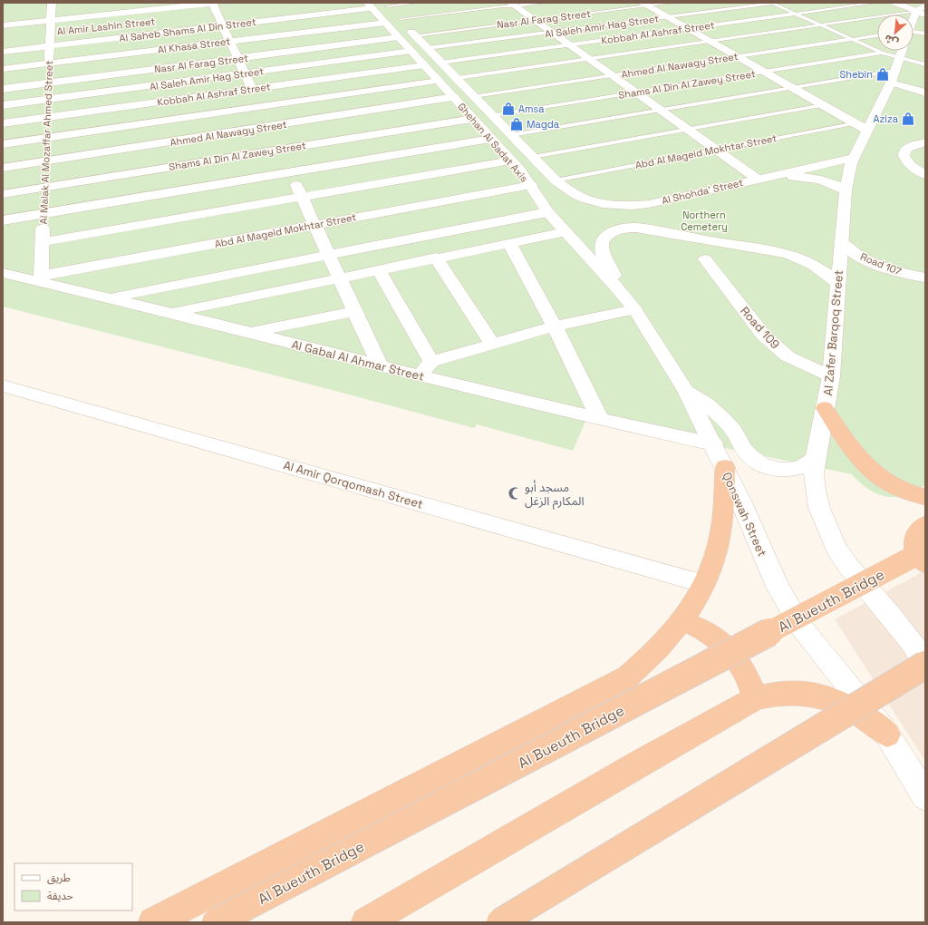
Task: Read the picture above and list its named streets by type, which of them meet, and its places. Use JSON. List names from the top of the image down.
{
  "streets": {
    "highway": ["Al Bueuth Bridge"],
    "street": [
      "Nasr Al Farag Street",
      "Al Saleh Amir Hag Street",
      "Al Saheb Shams Al Din Street",
      "Kobbah Al Ashraf Street",
      "Al Khasa Street",
      "Ahmed Al Nawagy Street",
      "Shams Al Din Al Zawey Street",
      "Al Malak Al Mozaffar Ahmed Street",
      "Ghehan Al Sadat Axis",
      "Abd Al Mageid Mokhtar Street",
      "Al Shohda' Street",
      "Road 107",
      "Road 109",
      "Al Zafer Barqoq Street",
      "Al Gabal Al Ahmar Street",
      "Al Amir Qorqomash Street",
      "Qonswah Street"
    ]
  },
  "crossings": [
    ["Nasr Al Farag Street", "Al Malak Al Mozaffar Ahmed Street"],
    ["Nasr Al Farag Street", "Ghehan Al Sadat Axis"],
    ["Al Saleh Amir Hag Street", "Al Malak Al Mozaffar Ahmed Street"],
    ["Al Saleh Amir Hag Street", "Ghehan Al Sadat Axis"],
    ["Al Saheb Shams Al Din Street", "Al Malak Al Mozaffar Ahmed Street"],
    ["Al Saheb Shams Al Din Street", "Ghehan Al Sadat Axis"],
    ["Kobbah Al Ashraf Street", "Al Malak Al Mozaffar Ahmed Street"],
    ["Kobbah Al Ashraf Street", "Ghehan Al Sadat Axis"],
    ["Al Khasa Street", "Al Malak Al Mozaffar Ahmed Street"],
    ["Al Khasa Street", "Ghehan Al Sadat Axis"],
    ["Ahmed Al Nawagy Street", "Al Malak Al Mozaffar Ahmed Street"],
    ["Ahmed Al Nawagy Street", "Ghehan Al Sadat Axis"],
    ["Shams Al Din Al Zawey Street", "Al Malak Al Mozaffar Ahmed Street"],
    ["Shams Al Din Al Zawey Street", "Ghehan Al Sadat Axis"],
    ["Al Malak Al Mozaffar Ahmed Street", "Abd Al Mageid Mokhtar Street"],
    ["Al Malak Al Mozaffar Ahmed Street", "Al Gabal Al Ahmar Street"],
    ["Ghehan Al Sadat Axis", "Abd Al Mageid Mokhtar Street"],
    ["Ghehan Al Sadat Axis", "Al Shohda' Street"],
    ["Ghehan Al Sadat Axis", "Qonswah Street"],
    ["Abd Al Mageid Mokhtar Street", "Al Shohda' Street"],
    ["Abd Al Mageid Mokhtar Street", "Al Gabal Al Ahmar Street"],
    ["Al Shohda' Street", "Al Zafer Barqoq Street"],
    ["Road 107", "Al Zafer Barqoq Street"],
    ["Road 109", "Al Zafer Barqoq Street"],
    ["Al Gabal Al Ahmar Street", "Qonswah Street"]
  ],
  "parks": ["Northern Cemetery"],
  "places": {
    "shop": [
      "Shebin",
      "Amsa",
      "Aziza",
      "Magda"
    ],
    "mosque": ["مسجد أبو المكارم الزغل"]
  },
  "legend": ["طريق", "حديقة"],
  "north": "bottom left"
}
